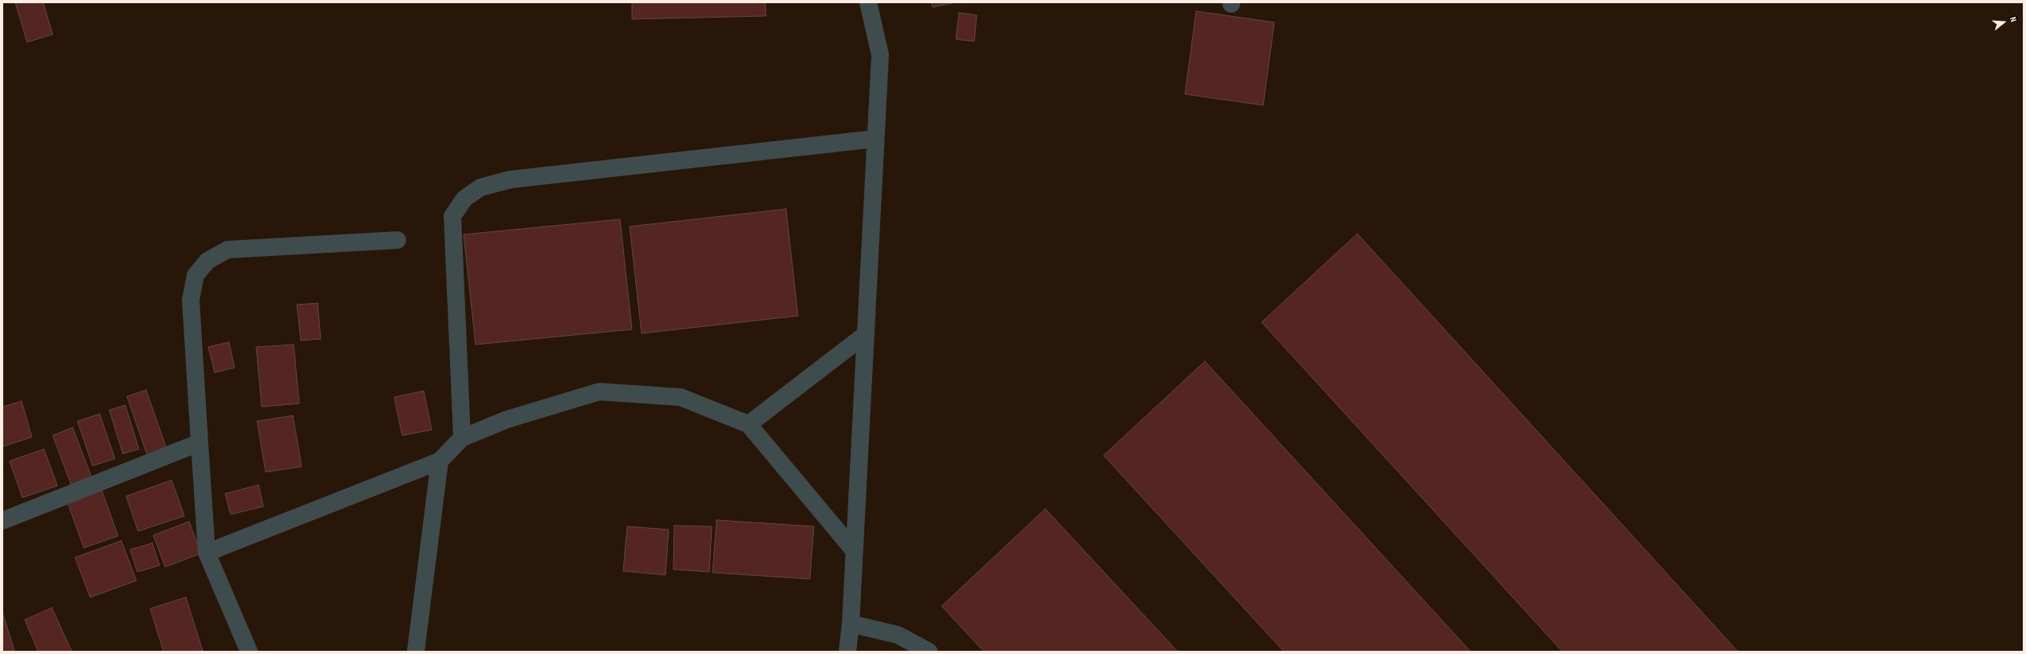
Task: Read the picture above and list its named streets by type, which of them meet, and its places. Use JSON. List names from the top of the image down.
{
  "north": "right"
}
